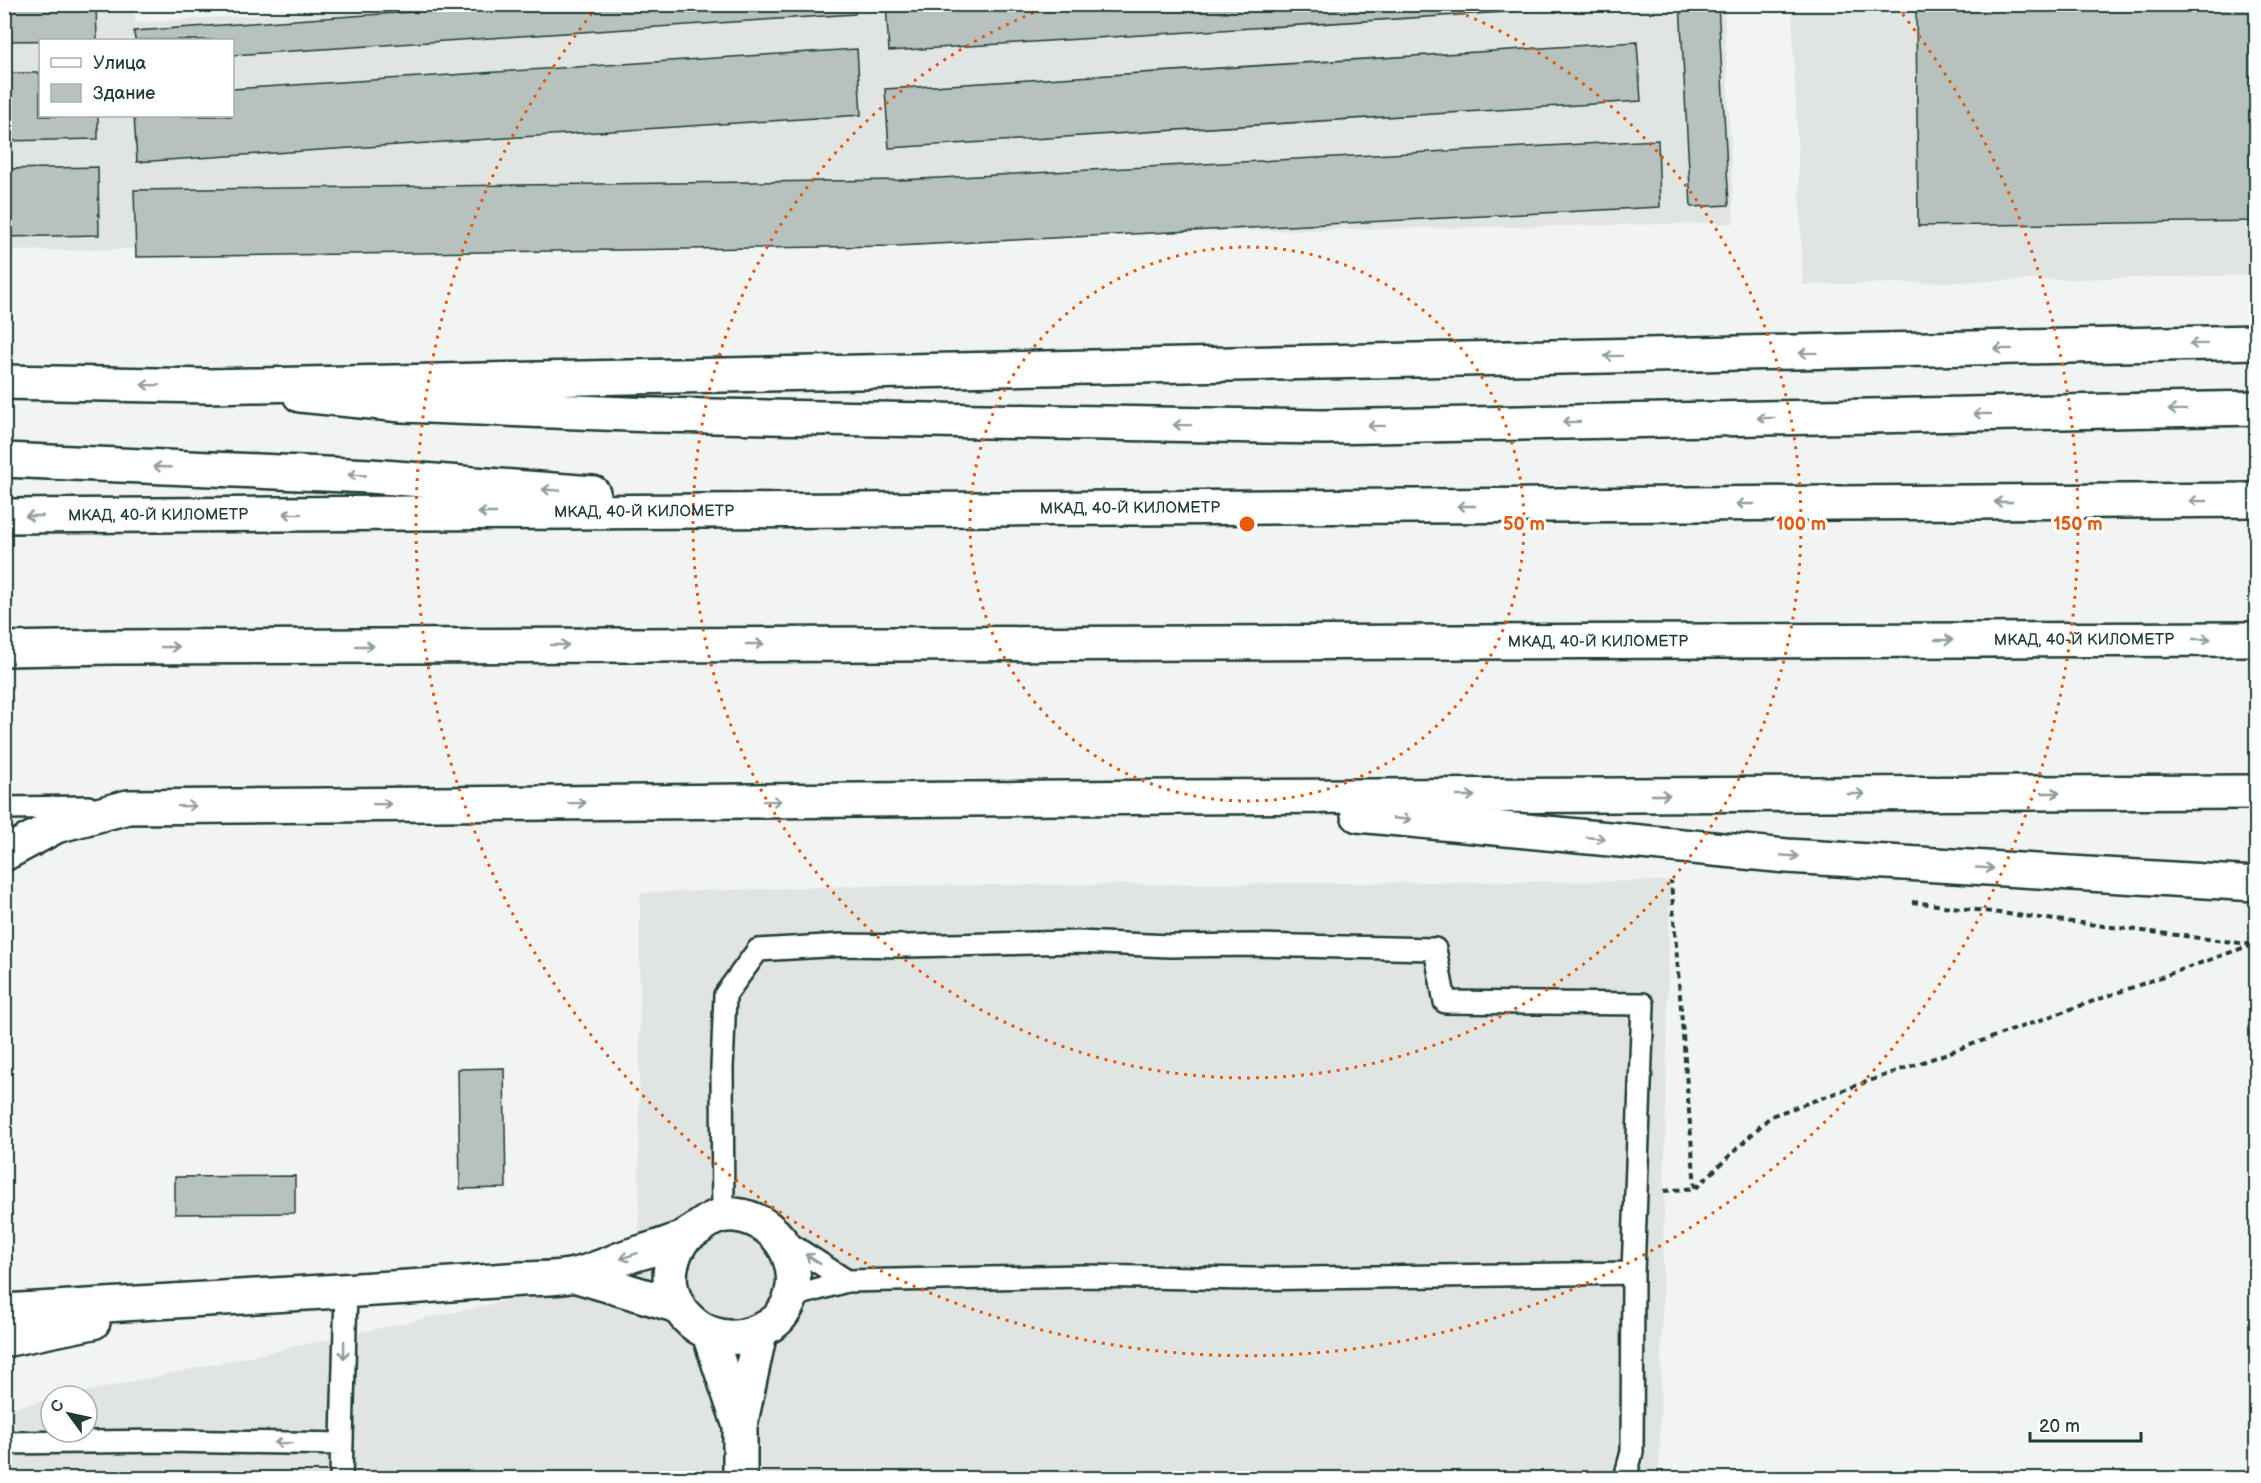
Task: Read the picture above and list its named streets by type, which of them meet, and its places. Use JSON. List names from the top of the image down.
{
  "streets": {
    "main road": ["МКАД, 40-Й КИЛОМЕТР"]
  },
  "legend": ["Улица", "Здание"],
  "scale_bar": "20 m",
  "north": "top left",
  "rings": ["50 m", "100 m", "150 m"]
}
